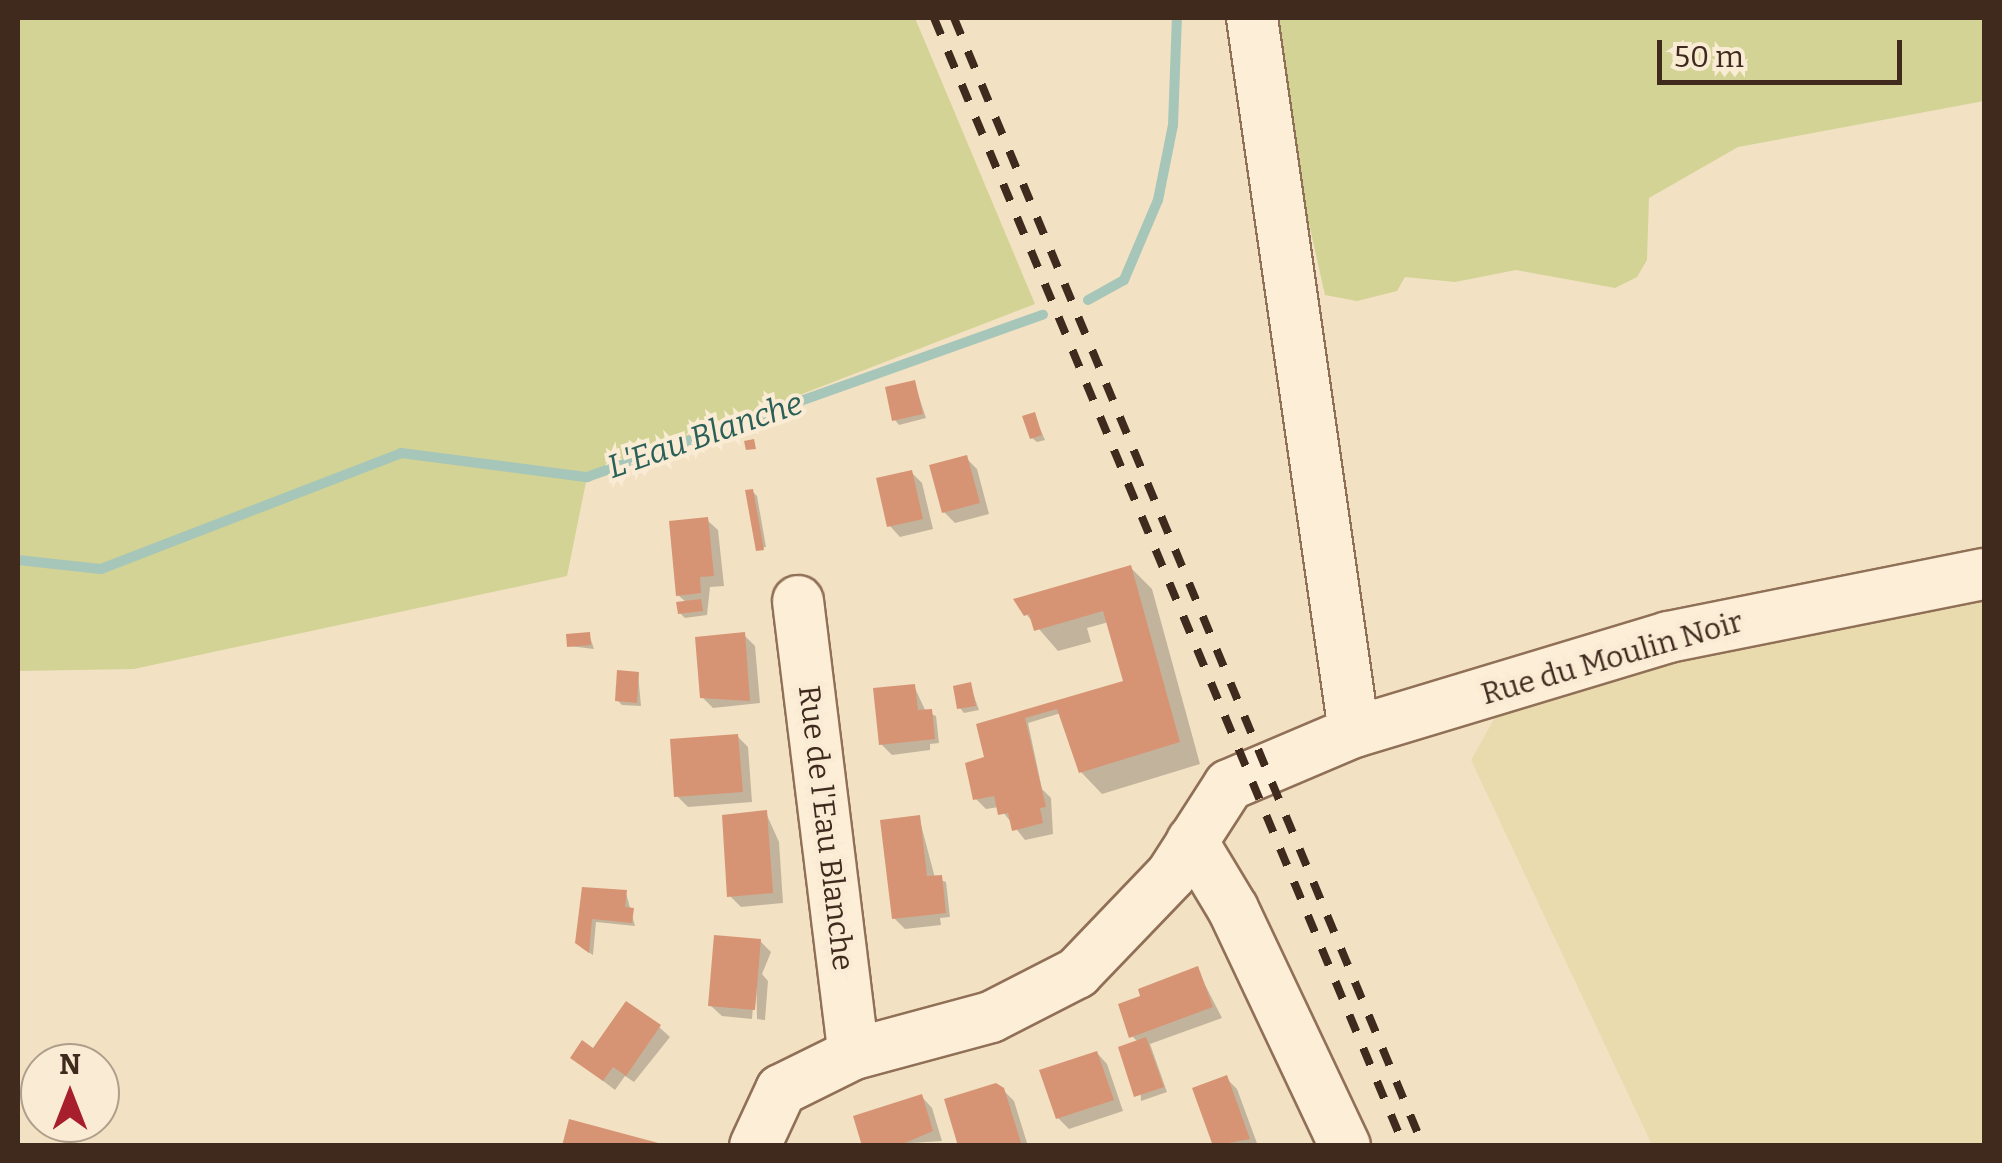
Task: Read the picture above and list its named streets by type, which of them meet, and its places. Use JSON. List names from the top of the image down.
{
  "streets": {
    "street": ["Rue du Moulin Noir", "Rue de l'Eau Blanche"]
  },
  "crossings": [
    ["Rue du Moulin Noir", "Rue de l'Eau Blanche"]
  ],
  "water": ["L'Eau Blanche"],
  "scale_bar": "50 m",
  "north": "top"
}
